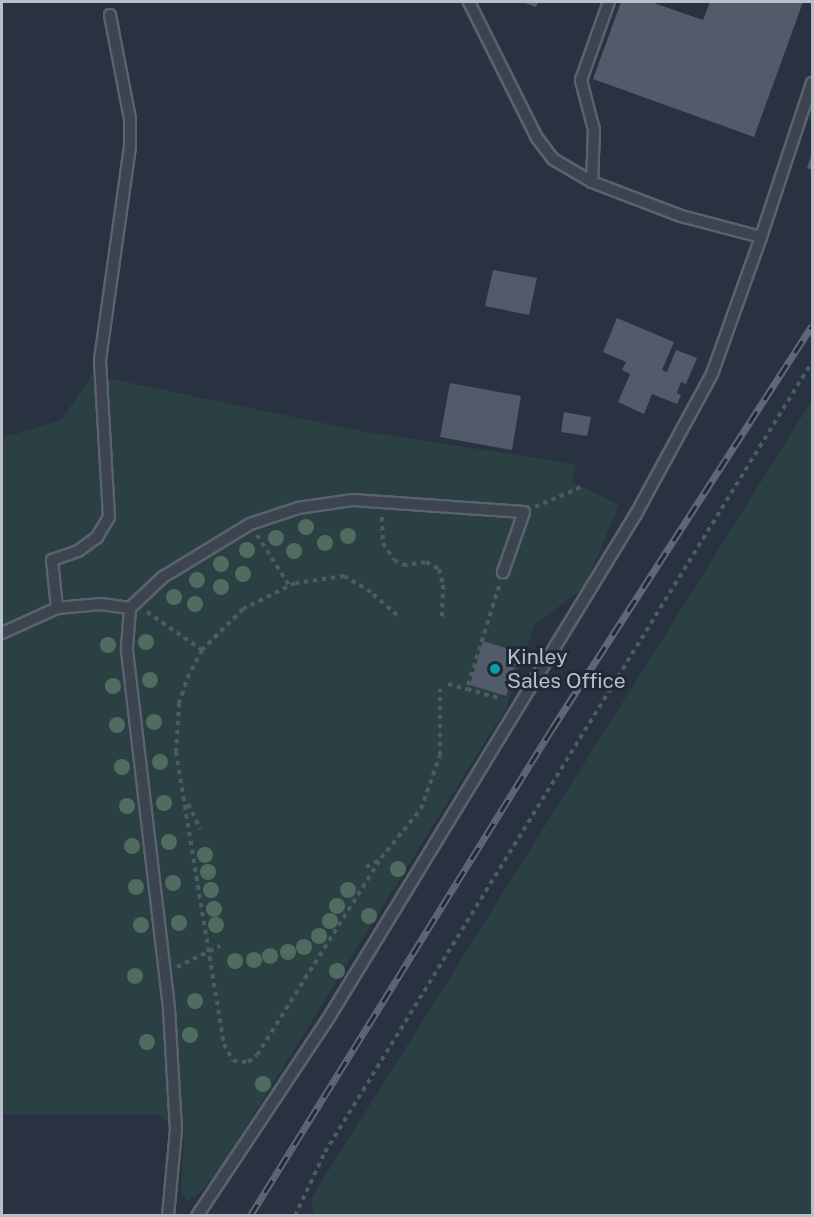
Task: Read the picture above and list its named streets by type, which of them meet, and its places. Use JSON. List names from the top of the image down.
{
  "places": ["Kinley Sales Office"]
}
